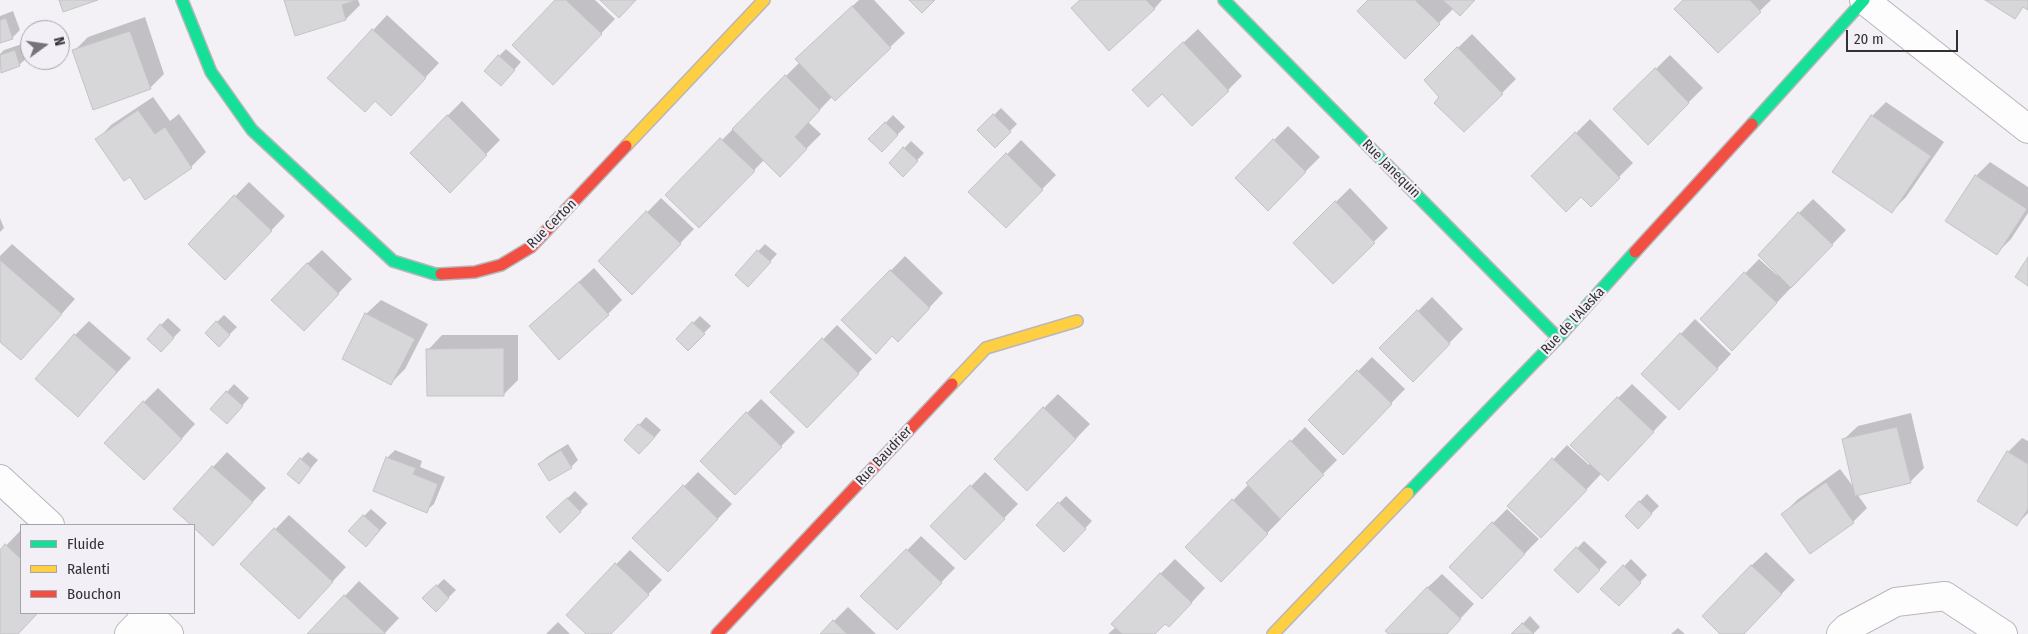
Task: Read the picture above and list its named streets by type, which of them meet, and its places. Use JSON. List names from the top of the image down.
{
  "streets": {
    "street": [
      "Rue Janequin",
      "Rue Certon",
      "Rue de l'Alaska",
      "Rue Baudrier"
    ]
  },
  "crossings": [
    ["Rue Janequin", "Rue de l'Alaska"]
  ],
  "legend": ["Fluide", "Ralenti", "Bouchon"],
  "scale_bar": "20 m",
  "north": "right"
}
